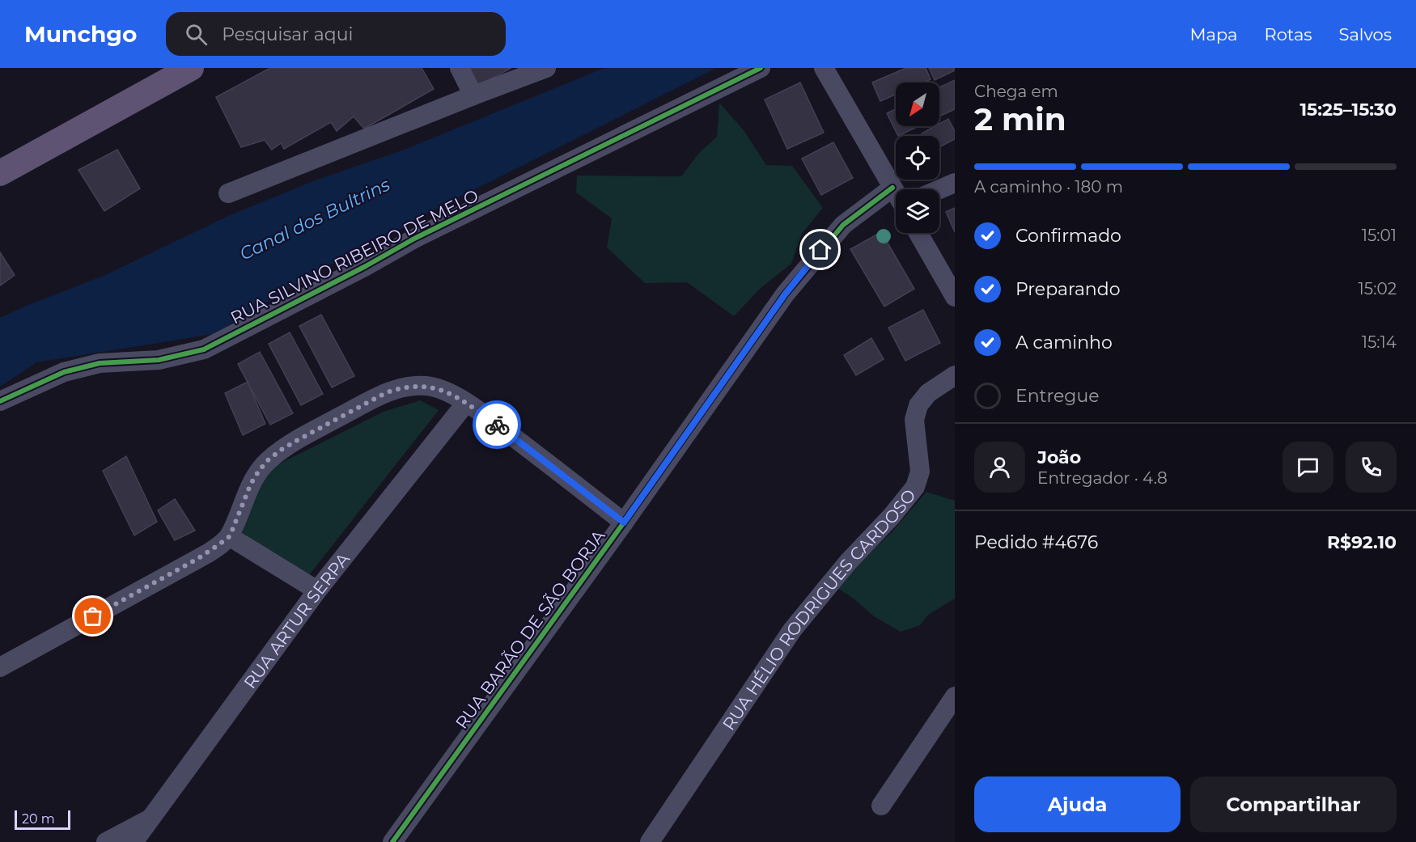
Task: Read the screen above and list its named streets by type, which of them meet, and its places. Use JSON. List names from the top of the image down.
{
  "streets": {
    "street": [
      "RUA SILVINO RIBEIRO DE MELO",
      "RUA HÉLIO RODRIGUES CARDOSO",
      "RUA ARTUR SERPA",
      "RUA BARÃO DE SÃO BORJA"
    ]
  },
  "water": ["Canal dos Bultrins"],
  "scale_bar": "20 m",
  "north": "bottom left",
  "page": {
    "header": "Munchgo",
    "search": "Pesquisar aqui",
    "nav": ["Mapa", "Rotas", "Salvos"],
    "heading": ["2 min", "Chega em", "15:25–15:30"],
    "panel": [
      "João",
      "Entregador · 4.8",
      "Pedido #4676",
      "R$92.10"
    ],
    "bar": "A caminho · 180 m",
    "list": [
      ["Confirmado", "15:01"],
      ["Preparando", "15:02"],
      ["A caminho", "15:14"],
      "Entregue"
    ],
    "buttons": ["Ajuda", "Compartilhar"],
    "scale": "20 m"
  }
}
